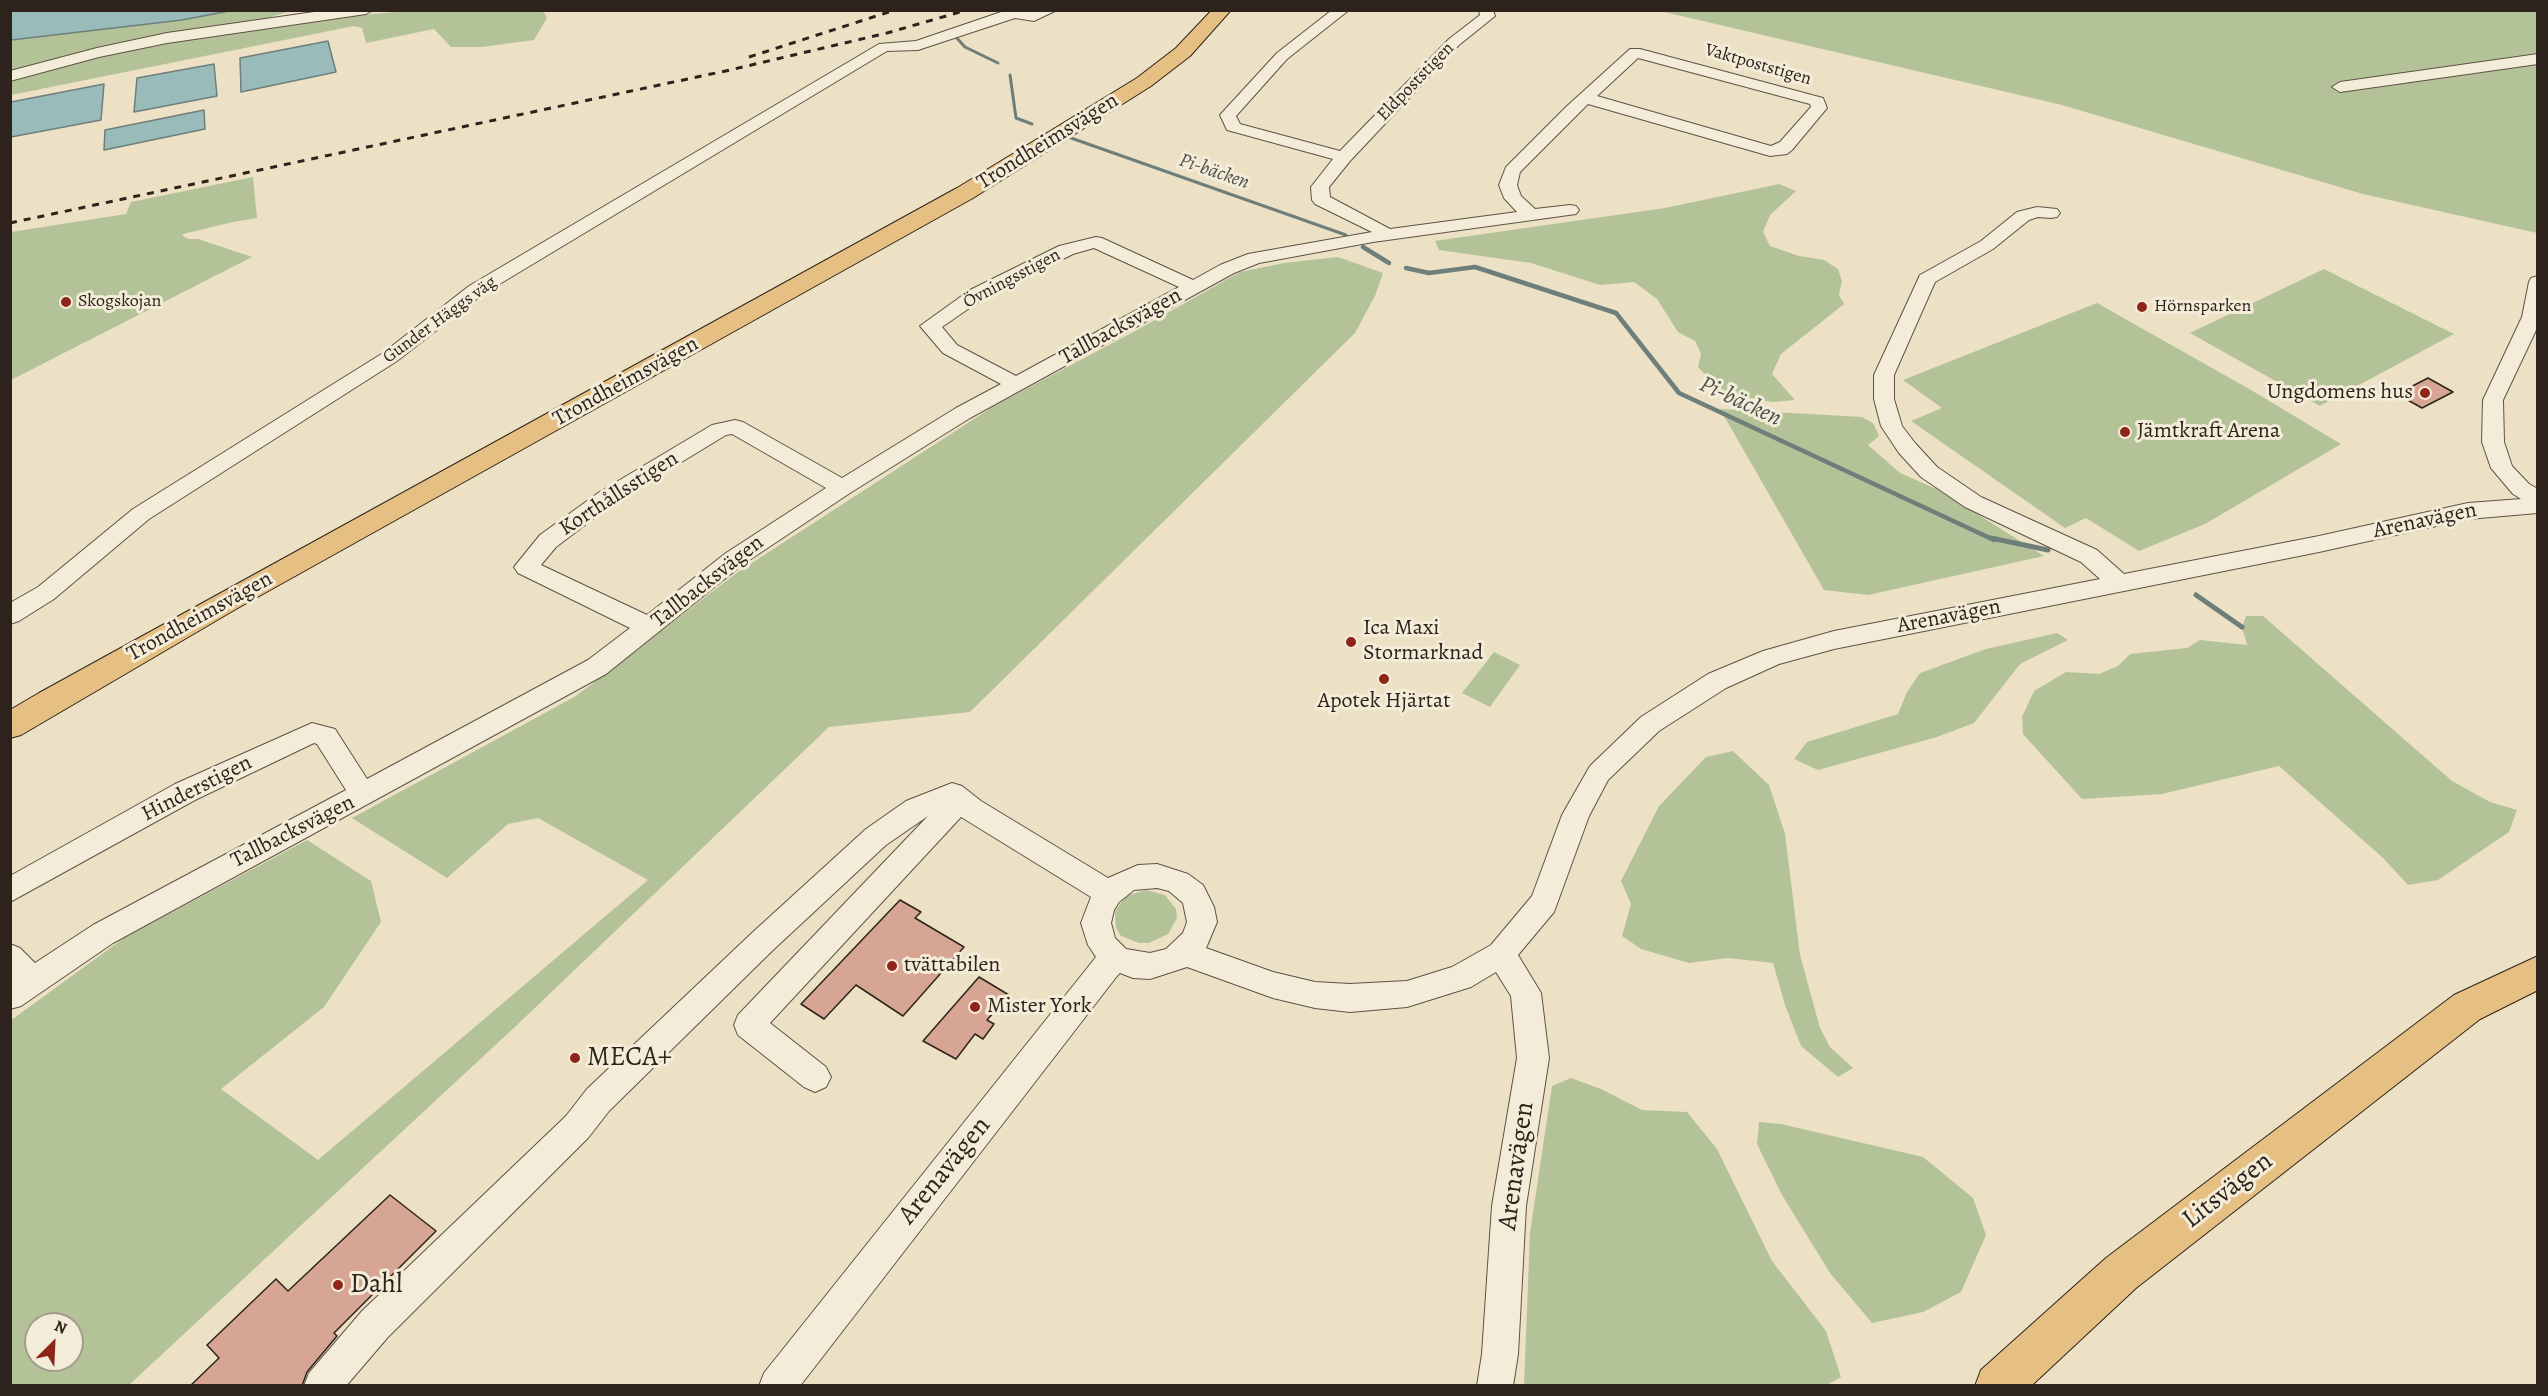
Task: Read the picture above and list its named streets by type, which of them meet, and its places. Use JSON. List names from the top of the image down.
{
  "streets": {
    "main road": ["Trondheimsvägen", "Litsvägen"],
    "street": [
      "Vaktpoststigen",
      "Eldpoststigen",
      "Övningsstigen",
      "Gunder Häggs väg",
      "Tallbacksvägen",
      "Korthållsstigen",
      "Arenavägen",
      "Hinderstigen"
    ]
  },
  "crossings": [
    ["Vaktpoststigen", "Tallbacksvägen"],
    ["Eldpoststigen", "Tallbacksvägen"],
    ["Övningsstigen", "Tallbacksvägen"],
    ["Tallbacksvägen", "Korthållsstigen"],
    ["Tallbacksvägen", "Hinderstigen"]
  ],
  "water": ["Pi-bäcken"],
  "places": [
    "Skogskojan",
    "Hörnsparken",
    "Ungdomens hus",
    "Jämtkraft Arena",
    "Ica Maxi Stormarknad",
    "Apotek Hjärtat",
    "tvättabilen",
    "Mister York",
    "MECA+",
    "Dahl"
  ],
  "north": "top right"
}
